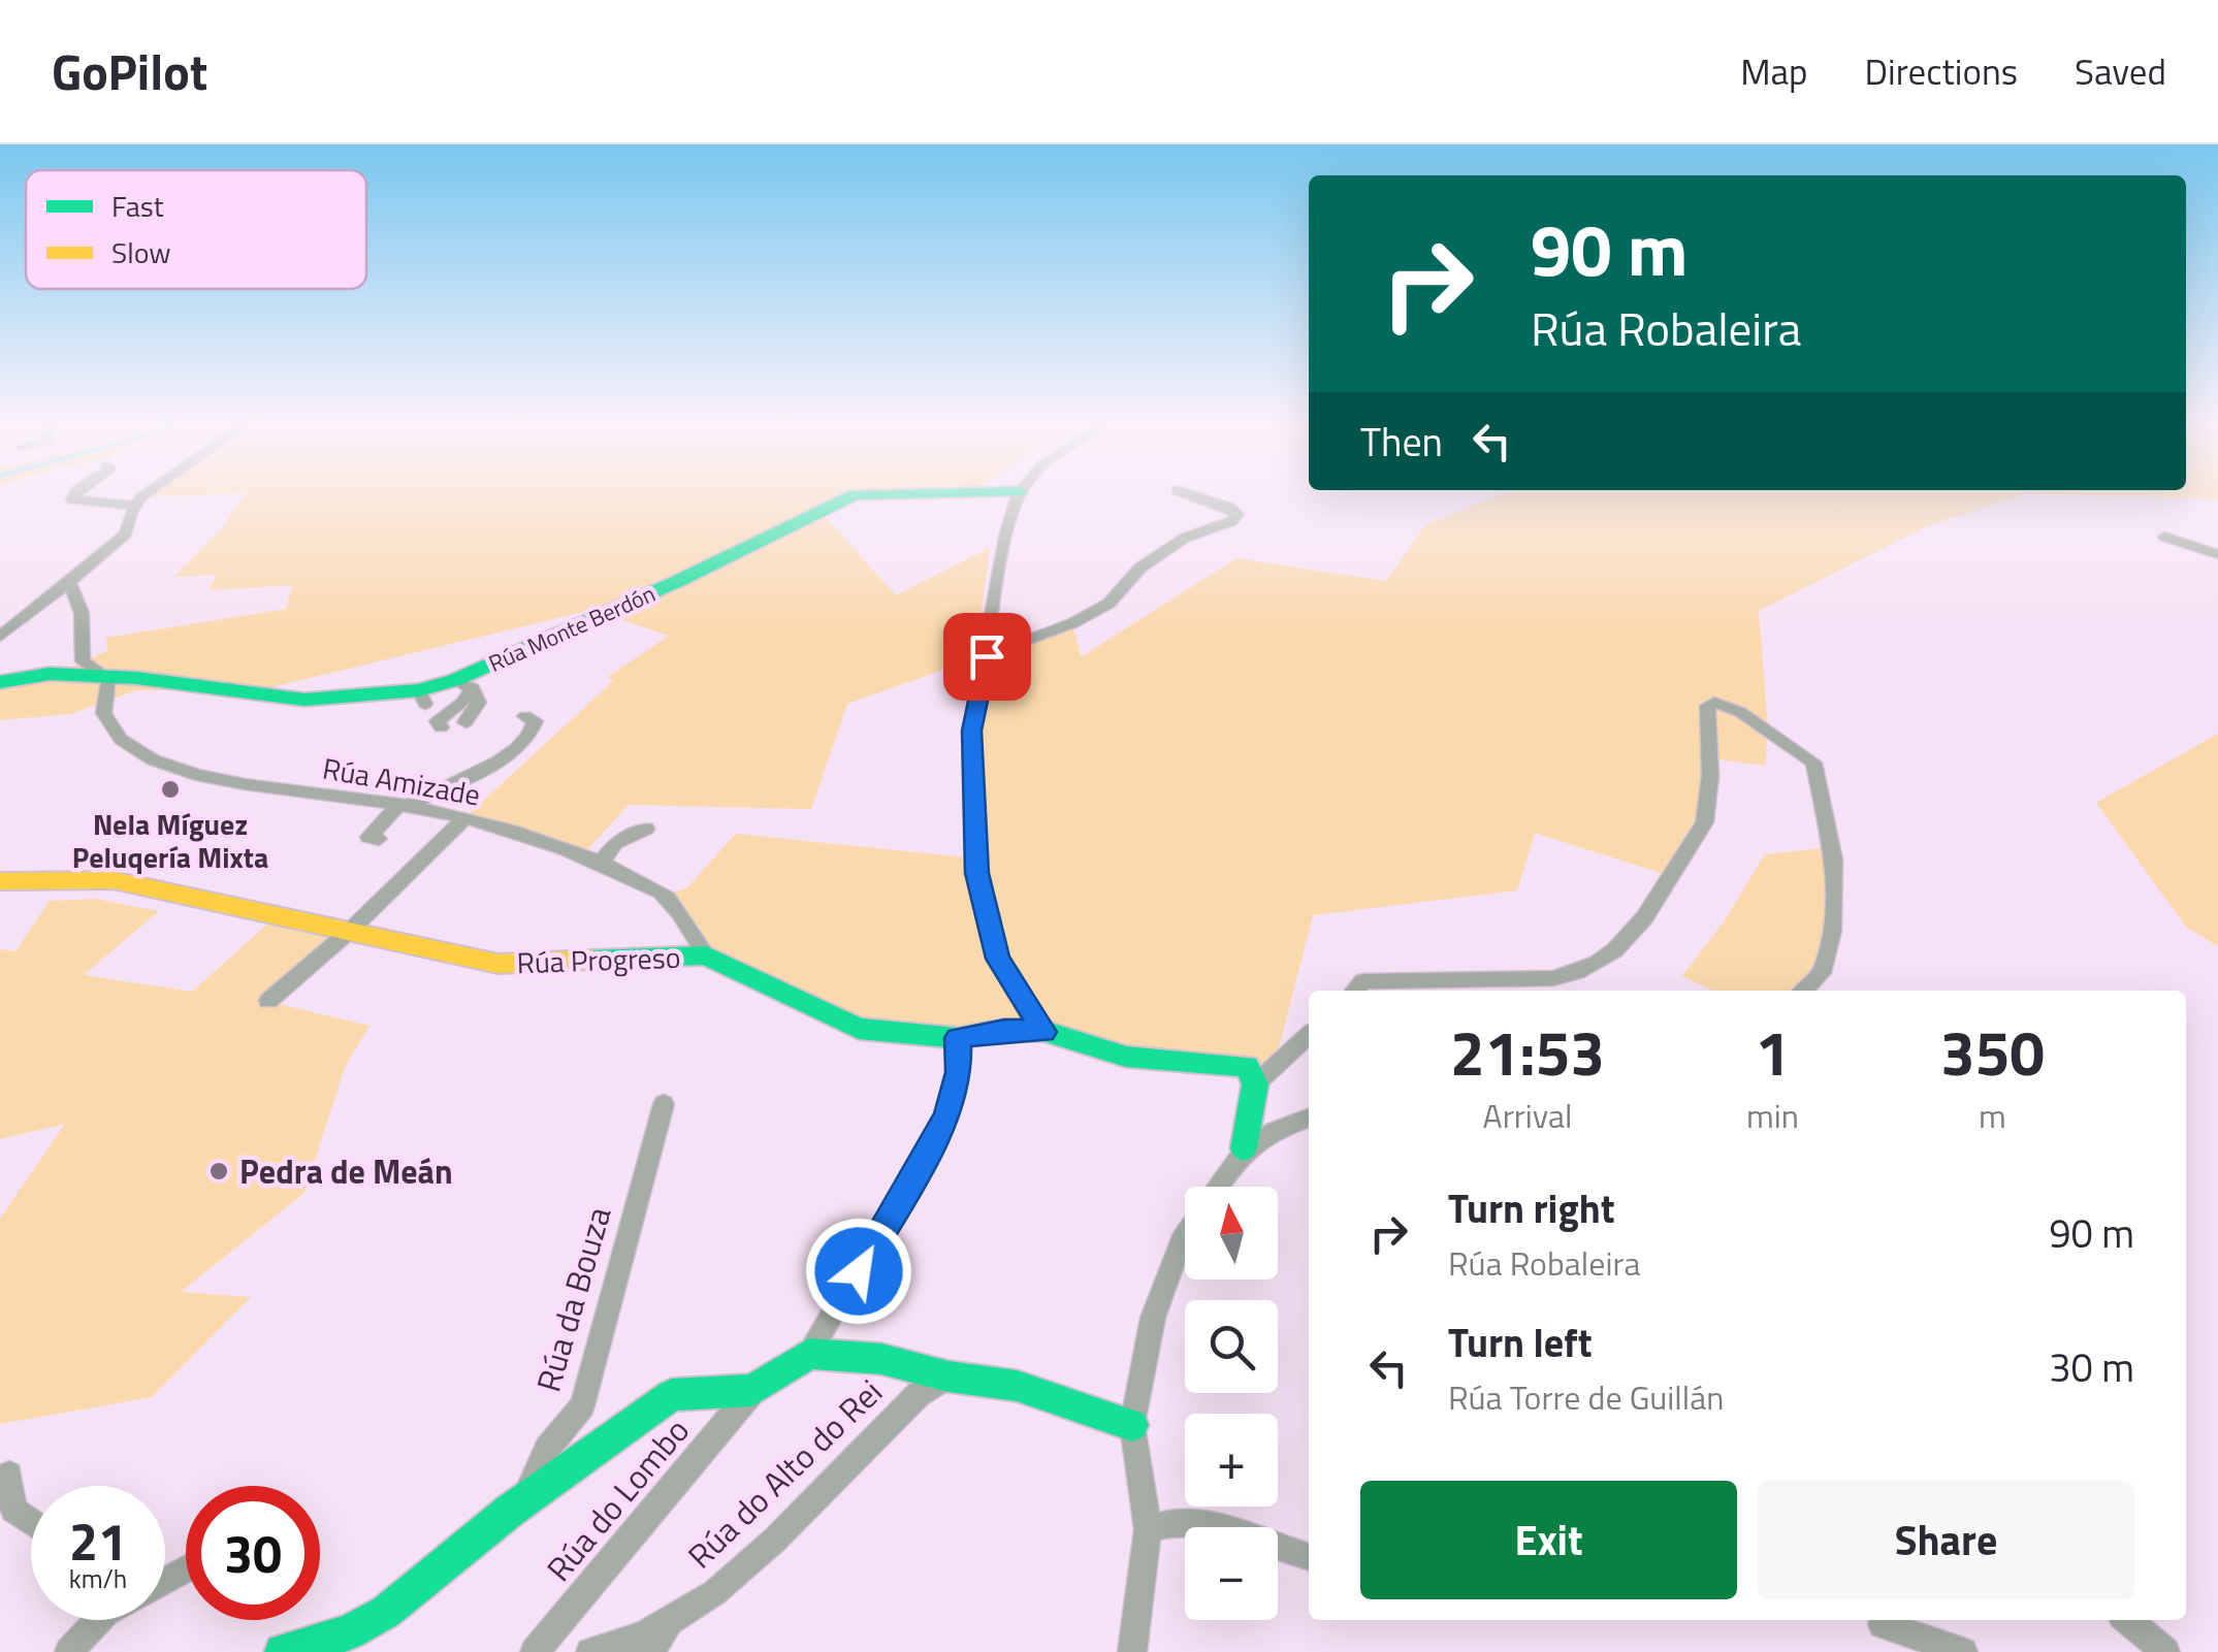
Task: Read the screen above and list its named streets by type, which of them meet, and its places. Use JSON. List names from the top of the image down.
{
  "streets": {
    "street": [
      "Rúa Monte Berdón",
      "Rúa Amizade",
      "Rúa Progreso",
      "Rúa da Bouza",
      "Rúa do Alto do Rei",
      "Rúa do Lombo"
    ]
  },
  "crossings": [
    ["Rúa Monte Berdón", "Rúa Amizade"],
    ["Rúa Amizade", "Rúa Progreso"],
    ["Rúa Progreso", "Rúa da Bouza"],
    ["Rúa da Bouza", "Rúa do Lombo"]
  ],
  "places": ["Nela Míguez Peluqería Mixta", "Pedra de Meán"],
  "legend": ["Fast", "Slow"],
  "north": "top",
  "page": {
    "header": "GoPilot",
    "nav": ["Map", "Directions", "Saved"],
    "turn": ["90 m", "Rúa Robaleira"],
    "then": "Then",
    "eta": [
      "21:53",
      "Arrival",
      "1",
      "min",
      "350",
      "m"
    ],
    "list": [
      {
        "name": "Turn right",
        "note": "Rúa Robaleira",
        "value": "90 m"
      },
      {
        "name": "Turn left",
        "note": "Rúa Torre de Guillán",
        "value": "30 m"
      }
    ],
    "map_buttons": ["+", "−"],
    "buttons": ["Exit", "Share"],
    "speed": "21 km/h",
    "limit": "30"
  }
}
